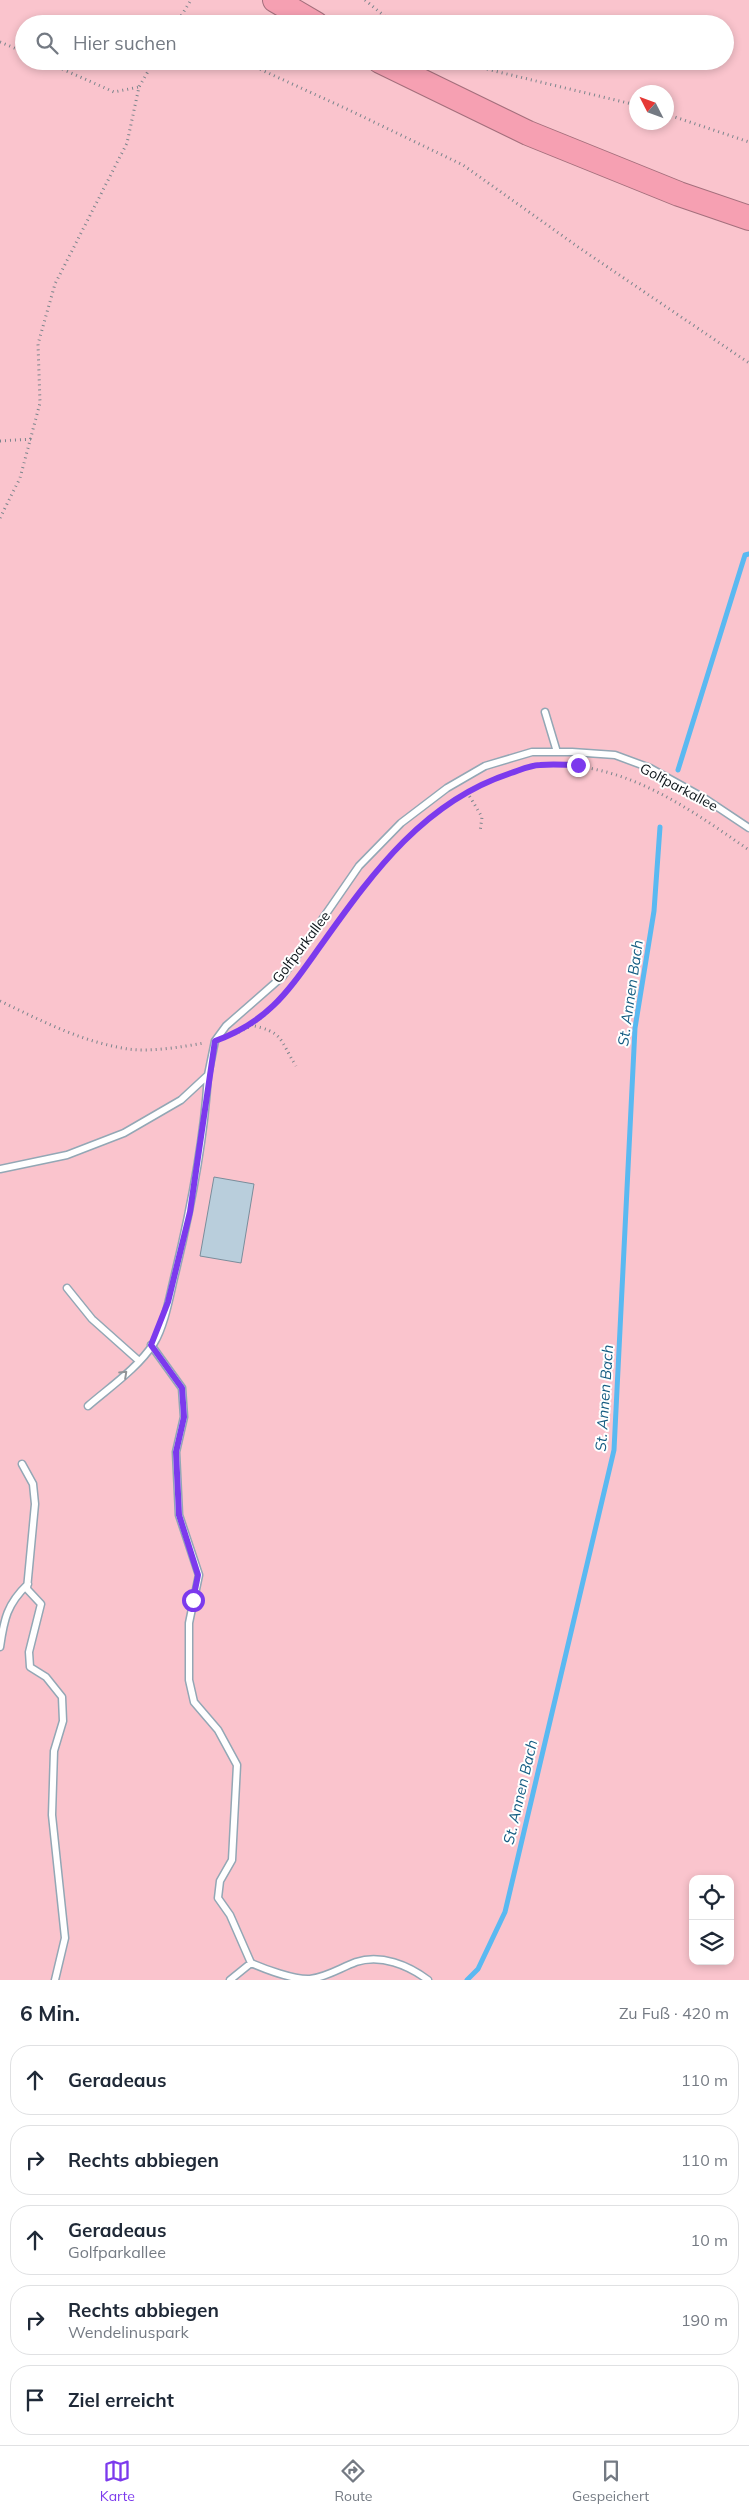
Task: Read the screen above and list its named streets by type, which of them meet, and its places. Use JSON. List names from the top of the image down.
{
  "streets": {
    "lane": ["Golfparkallee"]
  },
  "water": ["St. Annen Bach"],
  "north": "top left",
  "page": {
    "search": "Hier suchen",
    "heading": ["6 Min.", "Zu Fuß · 420 m"],
    "list": [
      ["Geradeaus", "110 m"],
      ["Rechts abbiegen", "110 m"],
      ["Geradeaus", "Golfparkallee", "10 m"],
      ["Rechts abbiegen", "Wendelinuspark", "190 m"],
      "Ziel erreicht"
    ],
    "nav": ["Karte", "Route", "Gespeichert"]
  }
}
